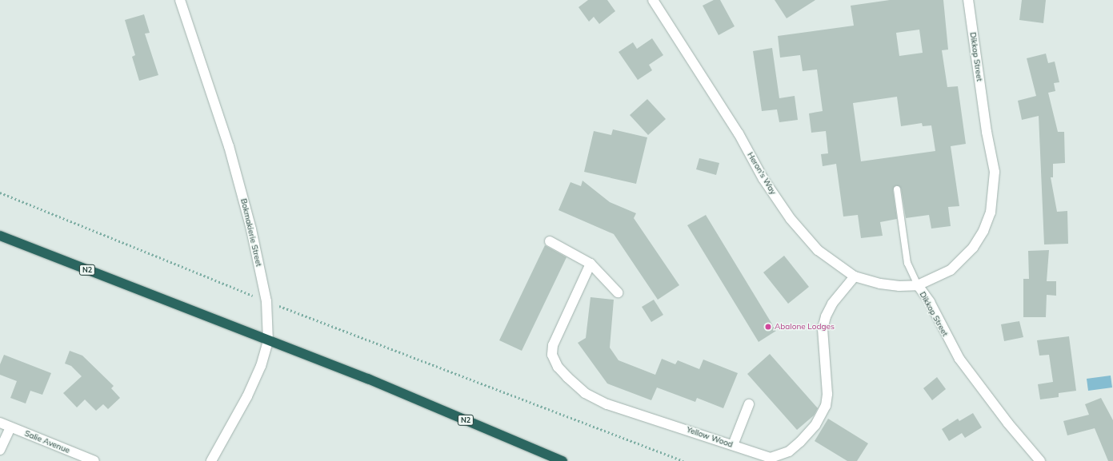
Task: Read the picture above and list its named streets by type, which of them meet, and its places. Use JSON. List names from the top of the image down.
{
  "streets": {
    "highway": ["N2"],
    "street": [
      "Dikkop Street",
      "Heron's Way",
      "Bokmakierie Street",
      "Yellow Wood",
      "Salie Avenue"
    ]
  },
  "crossings": [
    ["Dikkop Street", "Heron's Way"],
    ["Heron's Way", "Yellow Wood"],
    ["Bokmakierie Street", "N2"]
  ],
  "places": ["Abalone Lodges"]
}
